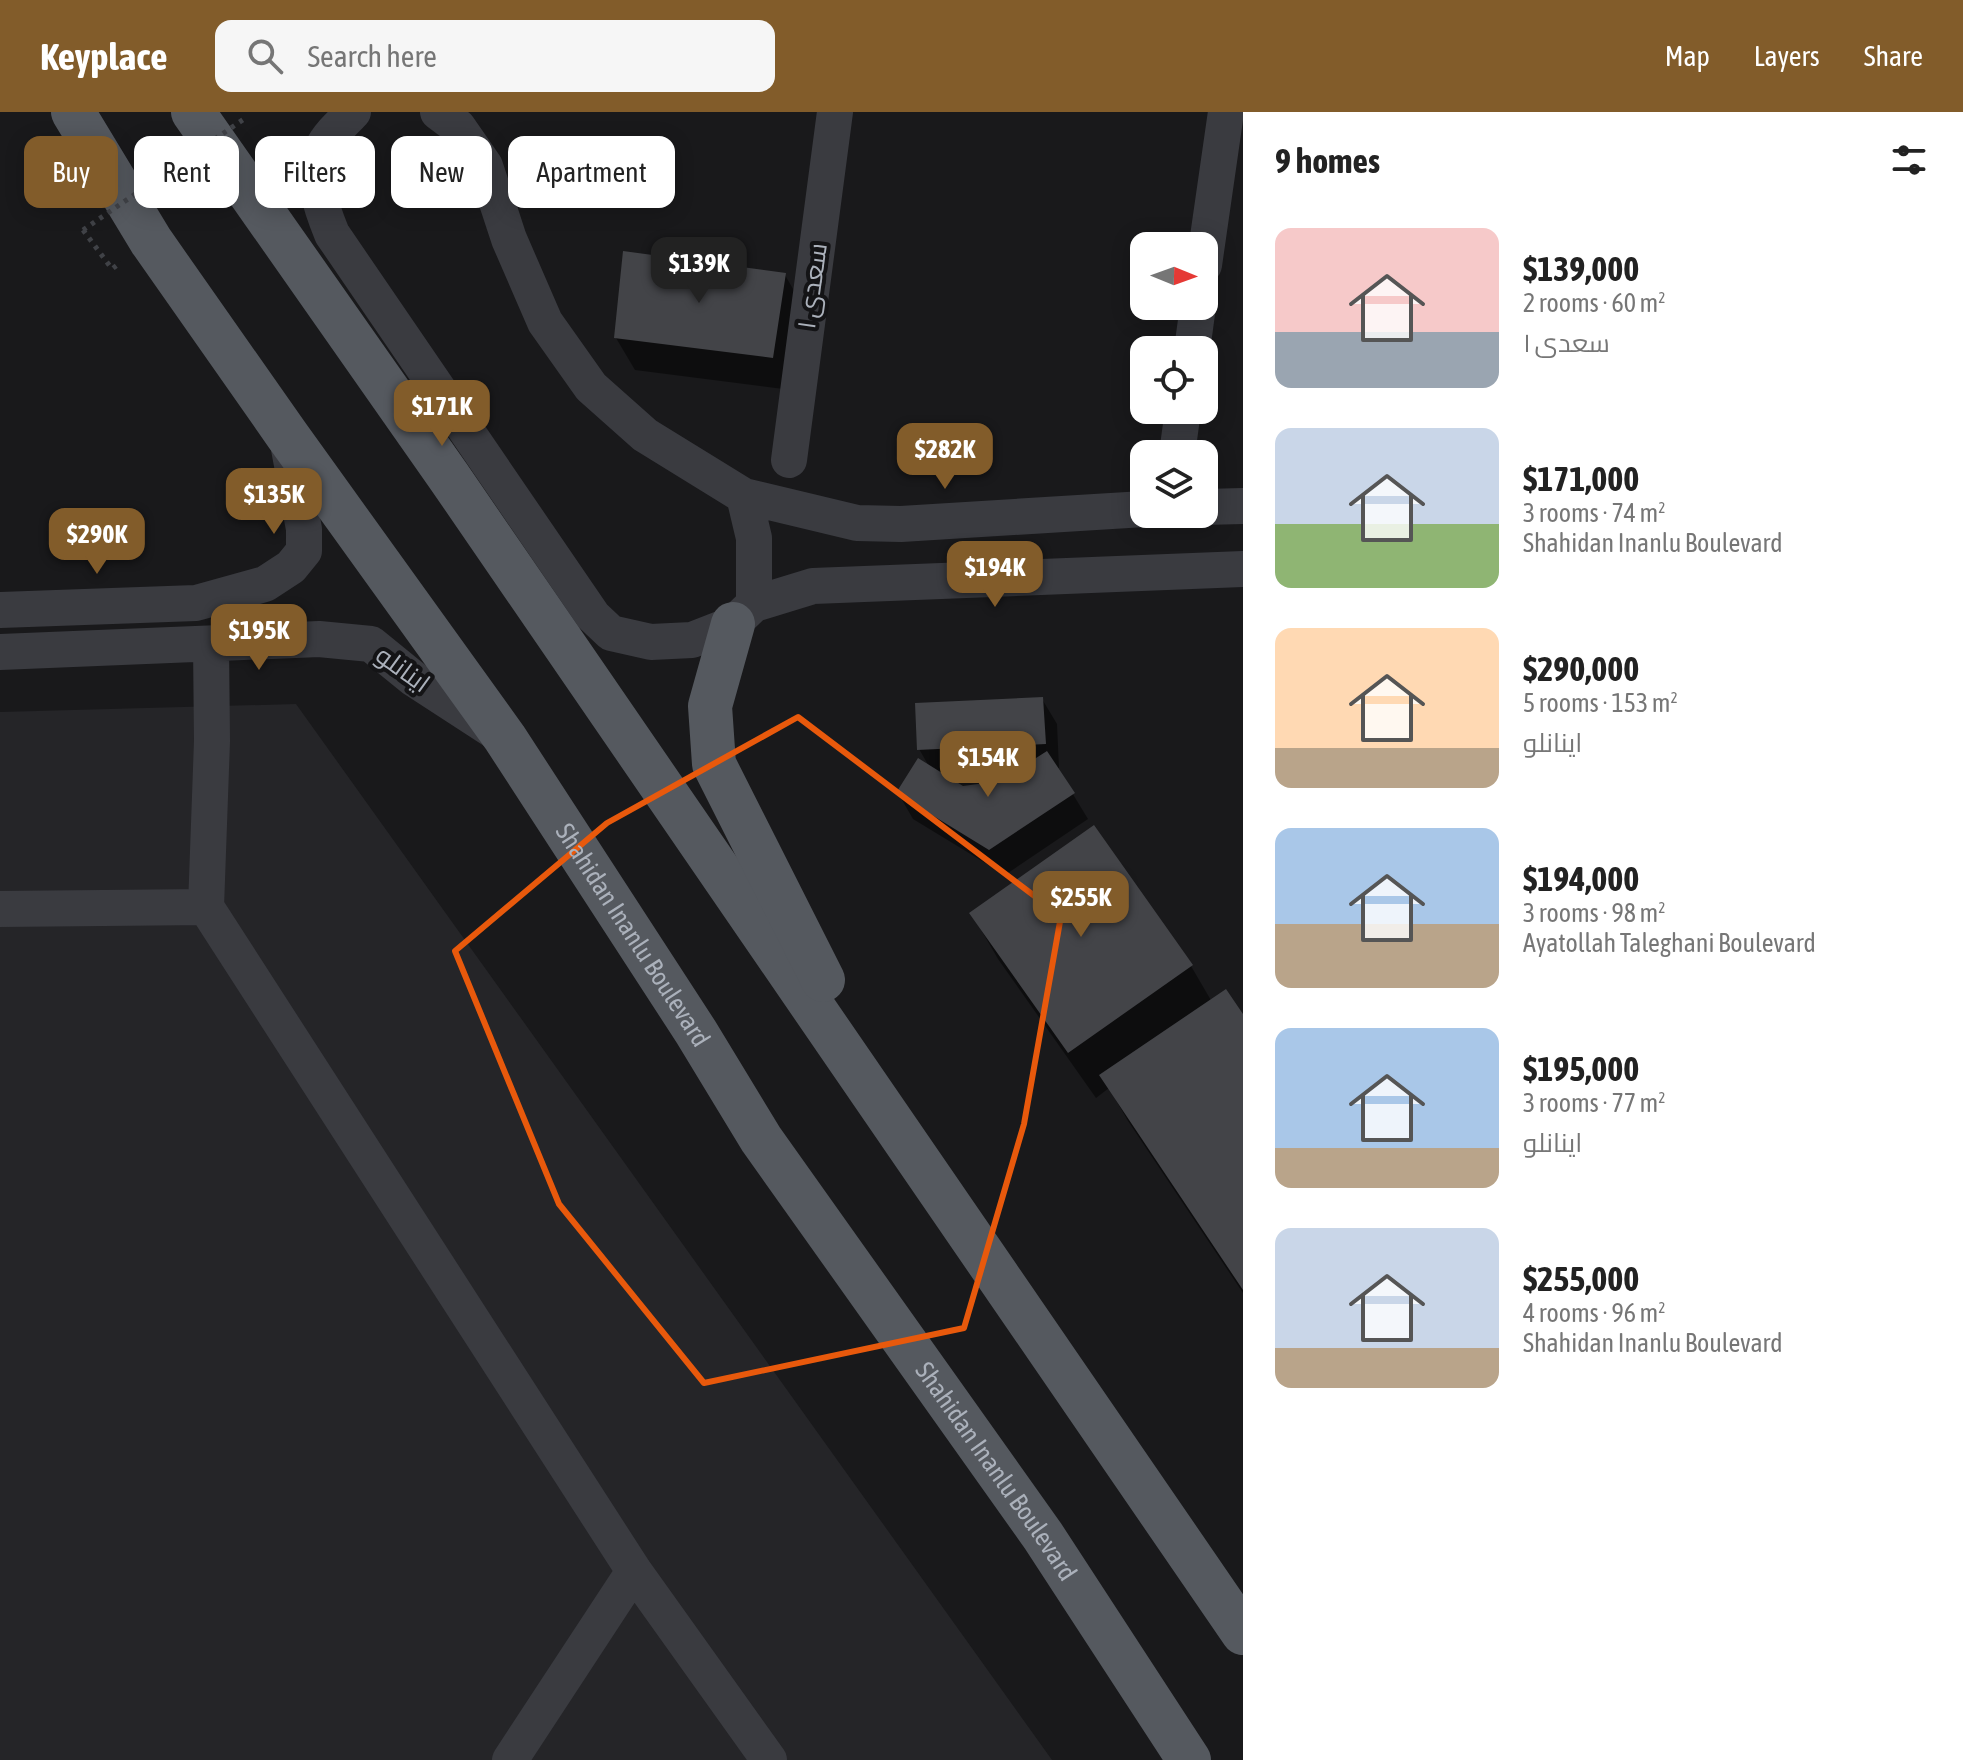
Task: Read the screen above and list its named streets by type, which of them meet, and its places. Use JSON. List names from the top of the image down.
{
  "streets": {
    "main road": ["Shahidan Inanlu Boulevard"],
    "street": ["سعدی ۱", "اینانلو"]
  },
  "crossings": [
    ["اینانلو", "Shahidan Inanlu Boulevard"]
  ],
  "north": "right",
  "page": {
    "header": "Keyplace",
    "search": "Search here",
    "nav": ["Map", "Layers", "Share"],
    "heading": "9 homes",
    "chip": [
      "Buy",
      "Rent",
      "Filters",
      "New",
      "Apartment"
    ],
    "list": [
      {
        "name": "$139,000",
        "note": "2 rooms · 60 m² · سعدی ۱"
      },
      {
        "name": "$171,000",
        "note": "3 rooms · 74 m² · Shahidan Inanlu Boulevard"
      },
      {
        "name": "$290,000",
        "note": "5 rooms · 153 m² · اینانلو"
      },
      {
        "name": "$194,000",
        "note": "3 rooms · 98 m² · Ayatollah Taleghani Boulevard"
      },
      {
        "name": "$195,000",
        "note": "3 rooms · 77 m² · اینانلو"
      },
      {
        "name": "$255,000",
        "note": "4 rooms · 96 m² · Shahidan Inanlu Boulevard"
      }
    ],
    "price": [
      "$139K",
      "$171K",
      "$282K",
      "$135K",
      "$290K",
      "$194K",
      "$195K",
      "$154K",
      "$255K"
    ]
  }
}
